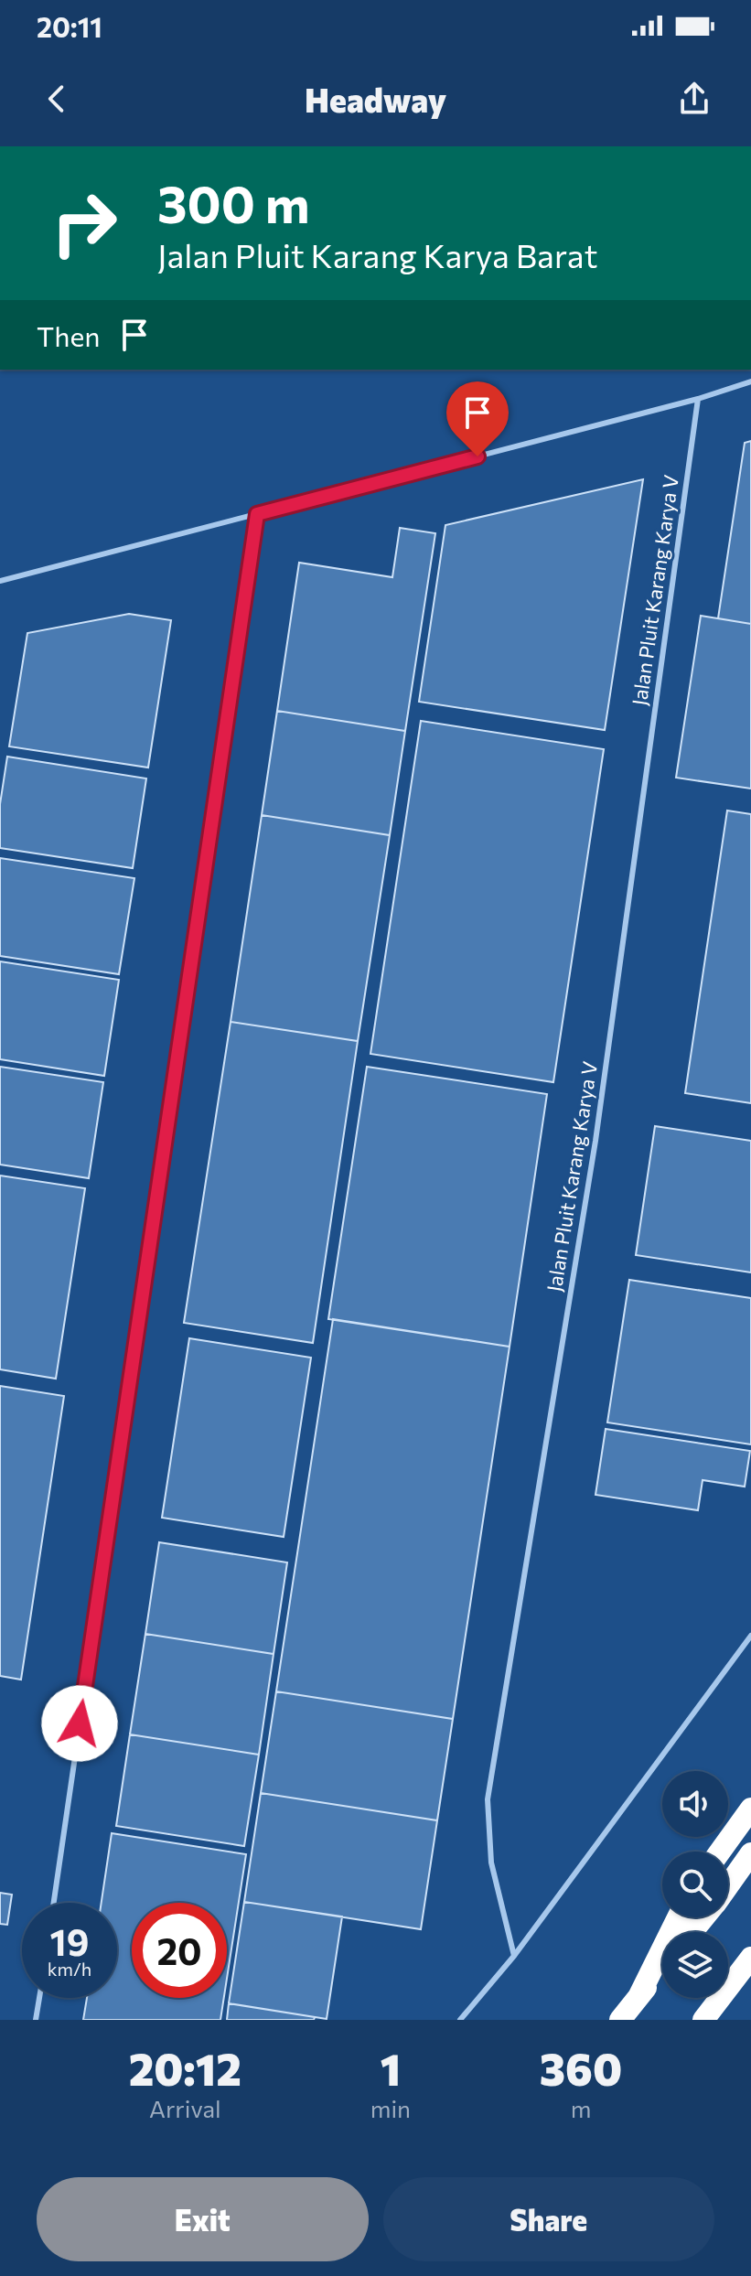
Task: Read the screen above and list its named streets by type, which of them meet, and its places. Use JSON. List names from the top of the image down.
{
  "streets": {
    "lane": ["Jalan Pluit Karang Karya V"]
  },
  "page": {
    "status": "20:11",
    "header": "Headway",
    "turn": ["300 m", "Jalan Pluit Karang Karya Barat"],
    "then": "Then",
    "speed": "19 km/h",
    "limit": "20",
    "eta": [
      "20:12",
      "Arrival",
      "1",
      "min",
      "360",
      "m"
    ],
    "buttons": ["Exit", "Share"]
  }
}
